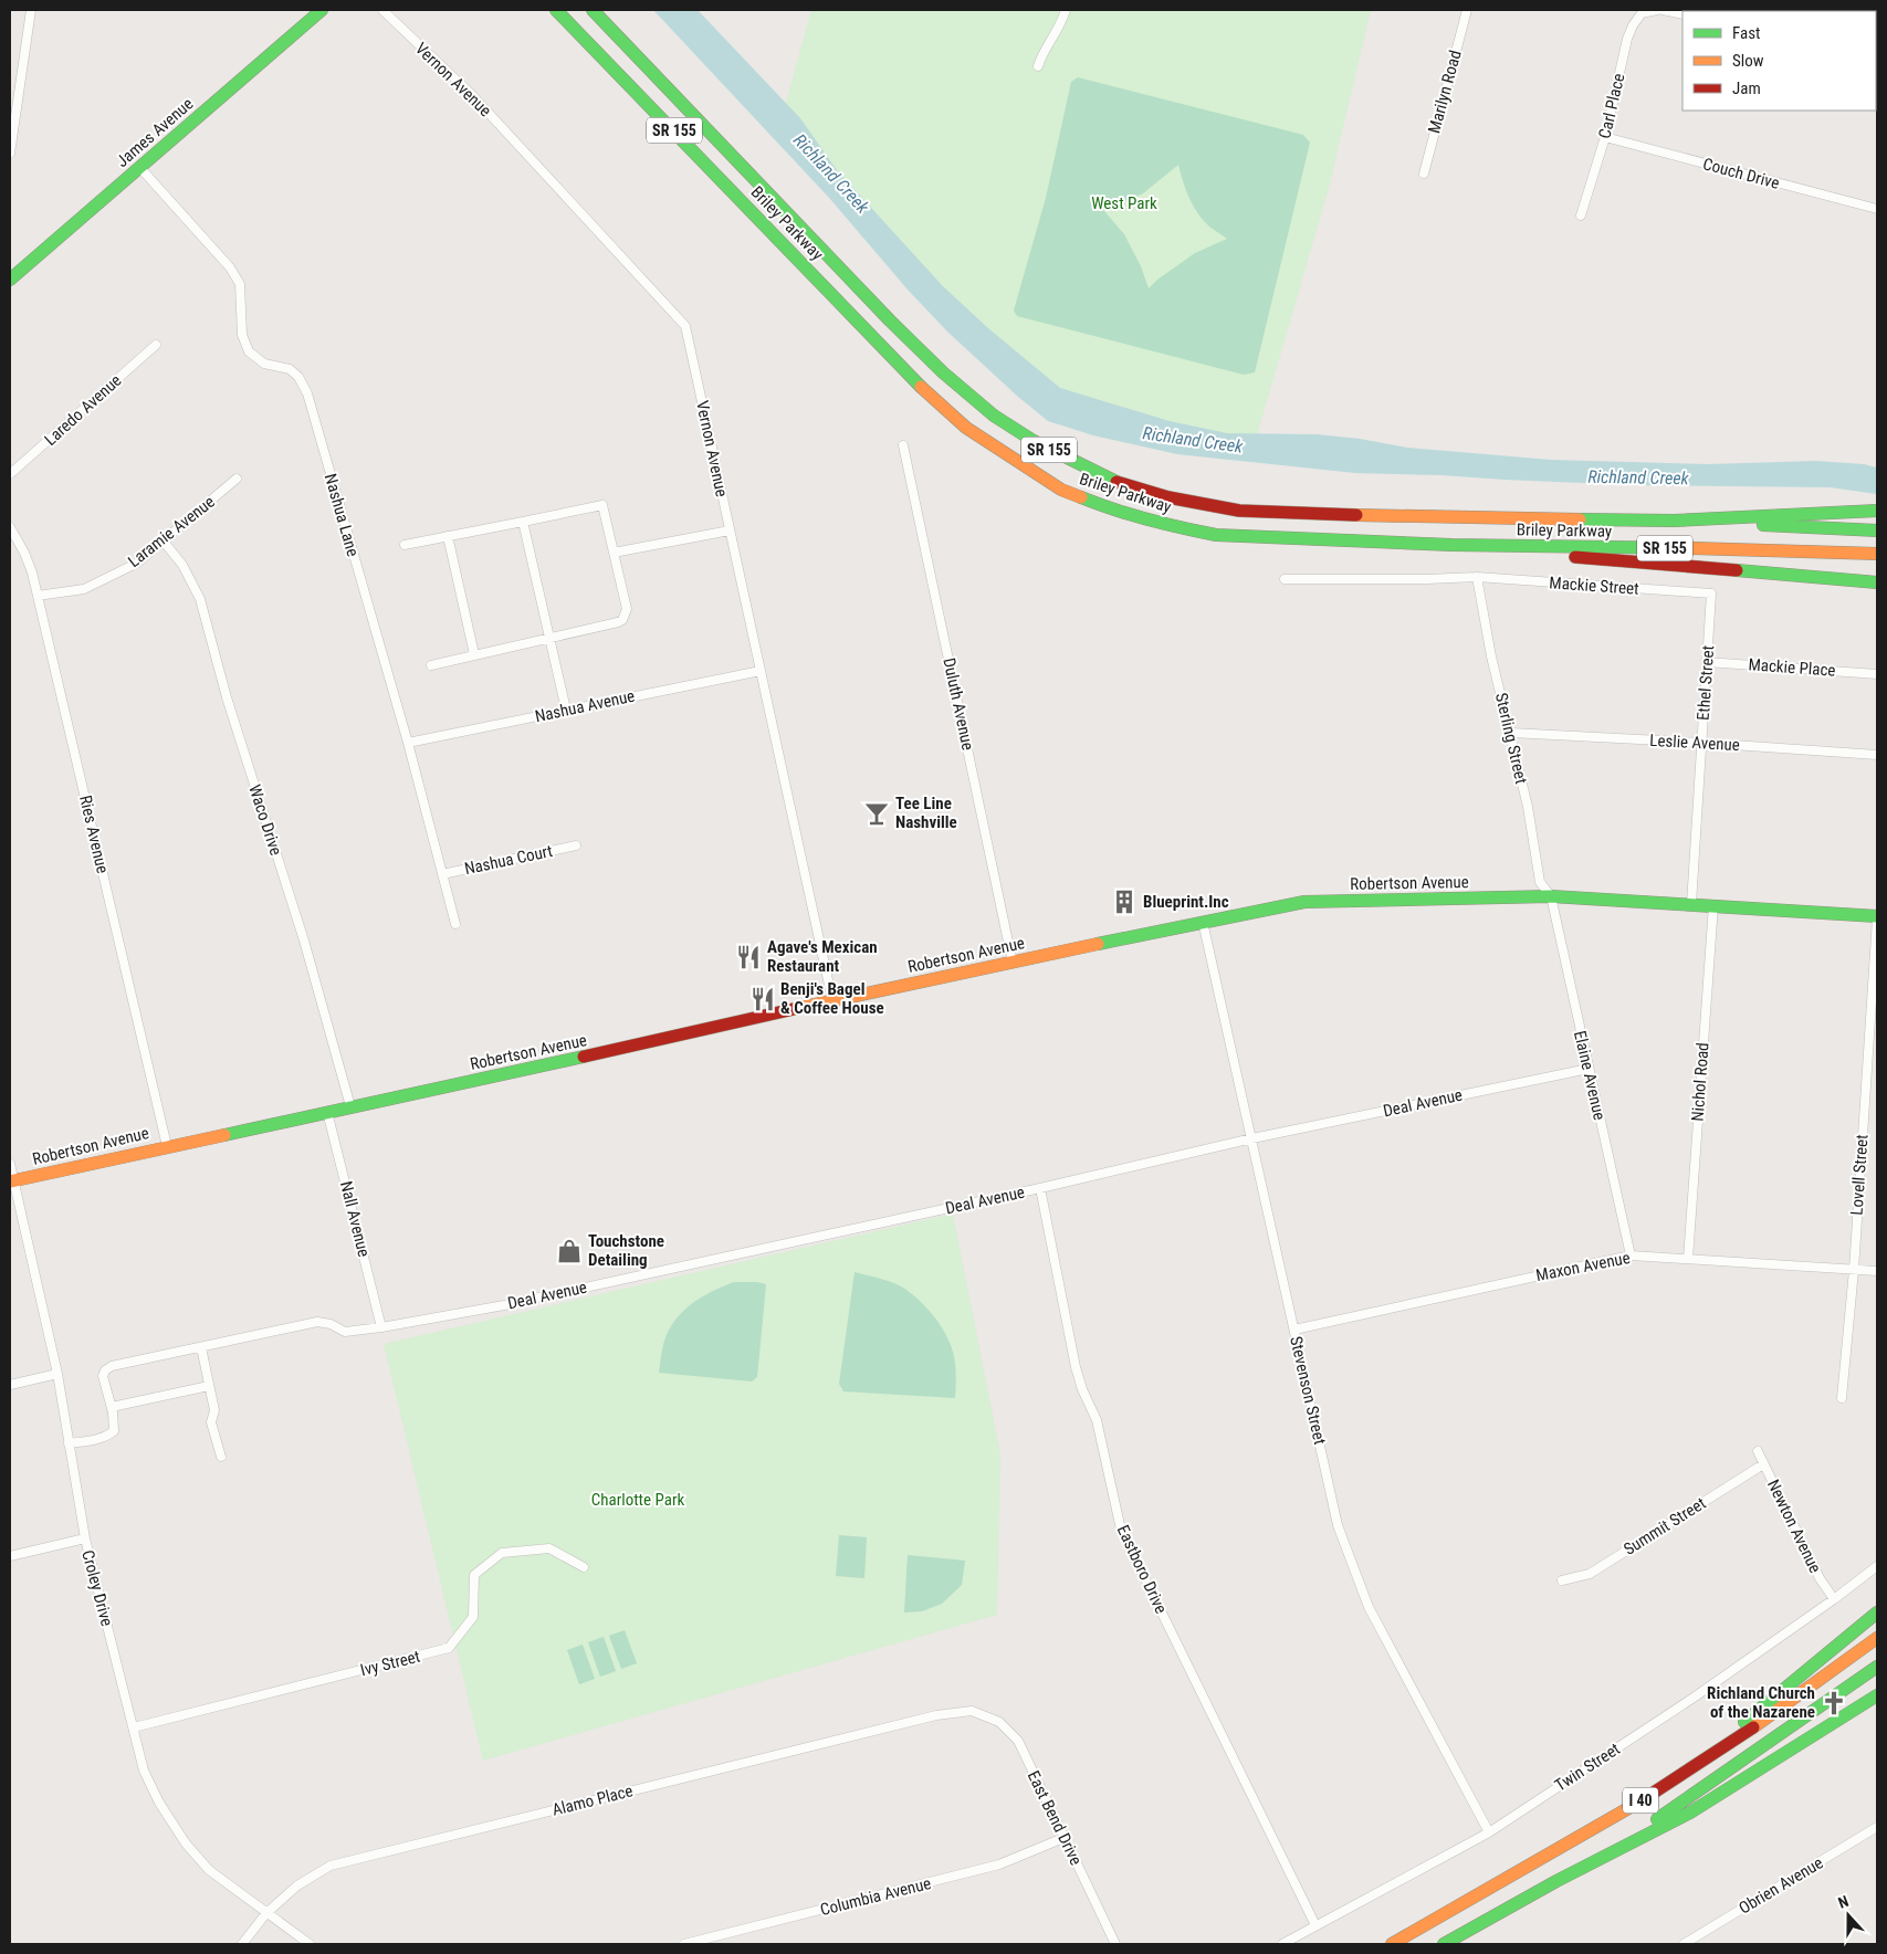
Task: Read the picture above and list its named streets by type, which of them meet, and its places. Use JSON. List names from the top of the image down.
{
  "streets": {
    "main road": [
      "SR 155",
      "James Avenue",
      "Briley Parkway",
      "Robertson Avenue",
      "I 40"
    ],
    "street": [
      "Vernon Avenue",
      "Marilyn Road",
      "Carl Place",
      "Couch Drive",
      "Laredo Avenue",
      "Nashua Lane",
      "Laramie Avenue",
      "Mackie Street",
      "Mackie Place",
      "Ethel Street",
      "Duluth Avenue",
      "Nashua Avenue",
      "Sterling Street",
      "Leslie Avenue",
      "Waco Drive",
      "Ries Avenue",
      "Nashua Court",
      "Elaine Avenue",
      "Nichol Road",
      "Deal Avenue",
      "Lovell Street",
      "Nall Avenue",
      "Maxon Avenue",
      "Stevenson Street",
      "Summit Street",
      "Newton Avenue",
      "Eastboro Drive",
      "Croley Drive",
      "Ivy Street",
      "Twin Street",
      "Alamo Place",
      "East Bend Drive",
      "Obrien Avenue",
      "Columbia Avenue"
    ]
  },
  "crossings": [
    ["Vernon Avenue", "Nashua Avenue"],
    ["Vernon Avenue", "Robertson Avenue"],
    ["Carl Place", "Couch Drive"],
    ["James Avenue", "Nashua Lane"],
    ["Nashua Lane", "Nashua Avenue"],
    ["Nashua Lane", "Nashua Court"],
    ["Laramie Avenue", "Waco Drive"],
    ["Laramie Avenue", "Ries Avenue"],
    ["Mackie Street", "Ethel Street"],
    ["Mackie Street", "Sterling Street"],
    ["Mackie Place", "Ethel Street"],
    ["Ethel Street", "Leslie Avenue"],
    ["Ethel Street", "Robertson Avenue"],
    ["Duluth Avenue", "Robertson Avenue"],
    ["Sterling Street", "Leslie Avenue"],
    ["Sterling Street", "Robertson Avenue"],
    ["Sterling Street", "Elaine Avenue"],
    ["Waco Drive", "Robertson Avenue"],
    ["Ries Avenue", "Robertson Avenue"],
    ["Robertson Avenue", "Elaine Avenue"],
    ["Robertson Avenue", "Nichol Road"],
    ["Robertson Avenue", "Lovell Street"],
    ["Robertson Avenue", "Nall Avenue"],
    ["Robertson Avenue", "Stevenson Street"],
    ["Robertson Avenue", "Croley Drive"],
    ["Elaine Avenue", "Deal Avenue"],
    ["Elaine Avenue", "Maxon Avenue"],
    ["Nichol Road", "Maxon Avenue"],
    ["Deal Avenue", "Nall Avenue"],
    ["Deal Avenue", "Stevenson Street"],
    ["Deal Avenue", "Eastboro Drive"],
    ["Lovell Street", "Maxon Avenue"],
    ["Maxon Avenue", "Stevenson Street"],
    ["Stevenson Street", "Twin Street"],
    ["Summit Street", "Newton Avenue"],
    ["Newton Avenue", "Twin Street"],
    ["Eastboro Drive", "Twin Street"],
    ["Croley Drive", "Ivy Street"],
    ["Croley Drive", "Alamo Place"],
    ["Alamo Place", "East Bend Drive"],
    ["East Bend Drive", "Columbia Avenue"]
  ],
  "water": ["Richland Creek"],
  "parks": ["West Park", "Charlotte Park"],
  "places": {
    "bar": ["Tee Line Nashville"],
    "building": ["Blueprint.Inc"],
    "restaurant": ["Agave's Mexican Restaurant", "Benji's Bagel & Coffee House"],
    "shop": ["Touchstone Detailing"],
    "church": ["Richland Church of the Nazarene"]
  },
  "legend": ["Fast", "Slow", "Jam"],
  "north": "top"
}
